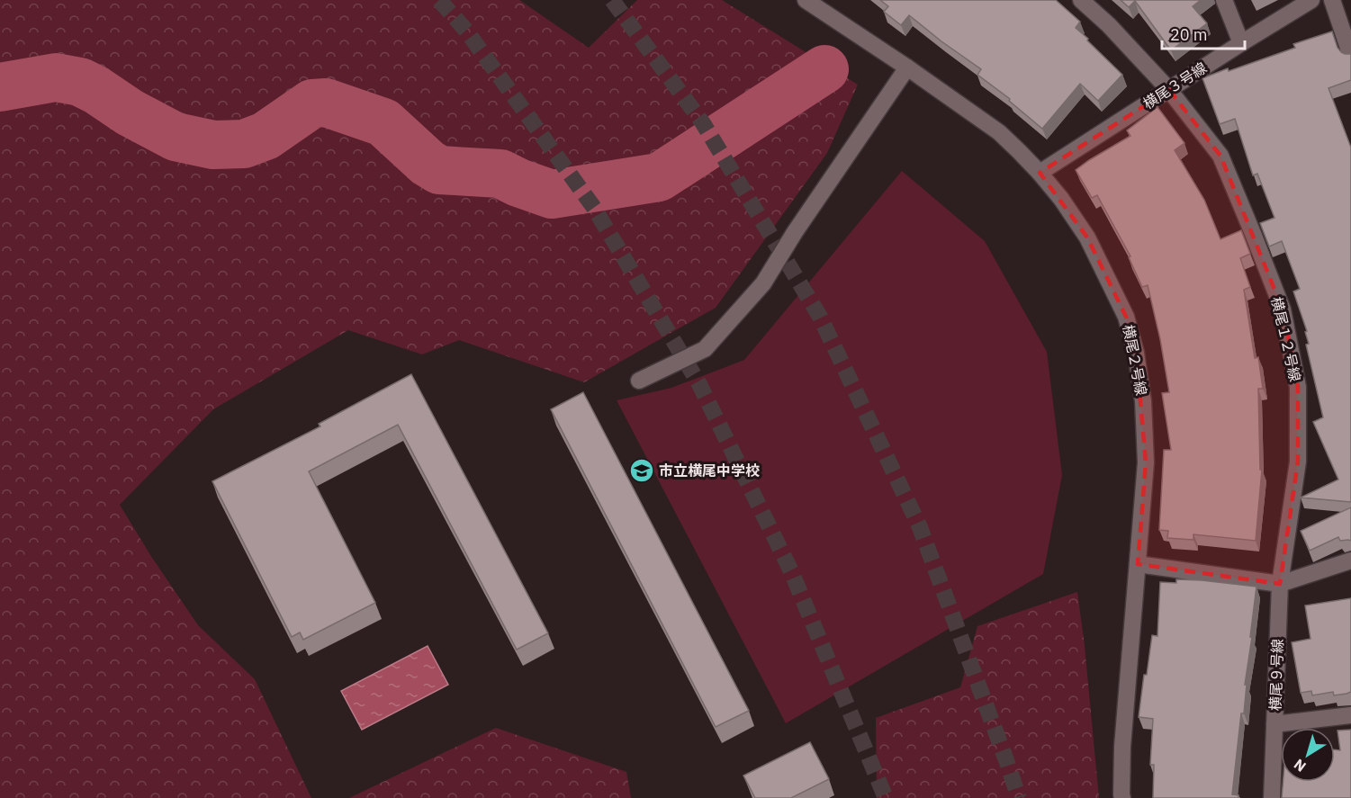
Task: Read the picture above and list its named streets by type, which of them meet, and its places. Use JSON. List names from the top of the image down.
{
  "streets": {
    "street": [
      "横尾３号線",
      "横尾１２号線",
      "横尾２号線",
      "横尾９号線"
    ]
  },
  "crossings": [
    ["横尾３号線", "横尾１２号線"],
    ["横尾３号線", "横尾２号線"],
    ["横尾１２号線", "横尾９号線"]
  ],
  "places": {
    "school or university": ["市立横尾中学校"]
  },
  "scale_bar": "20 m",
  "north": "bottom left"
}
